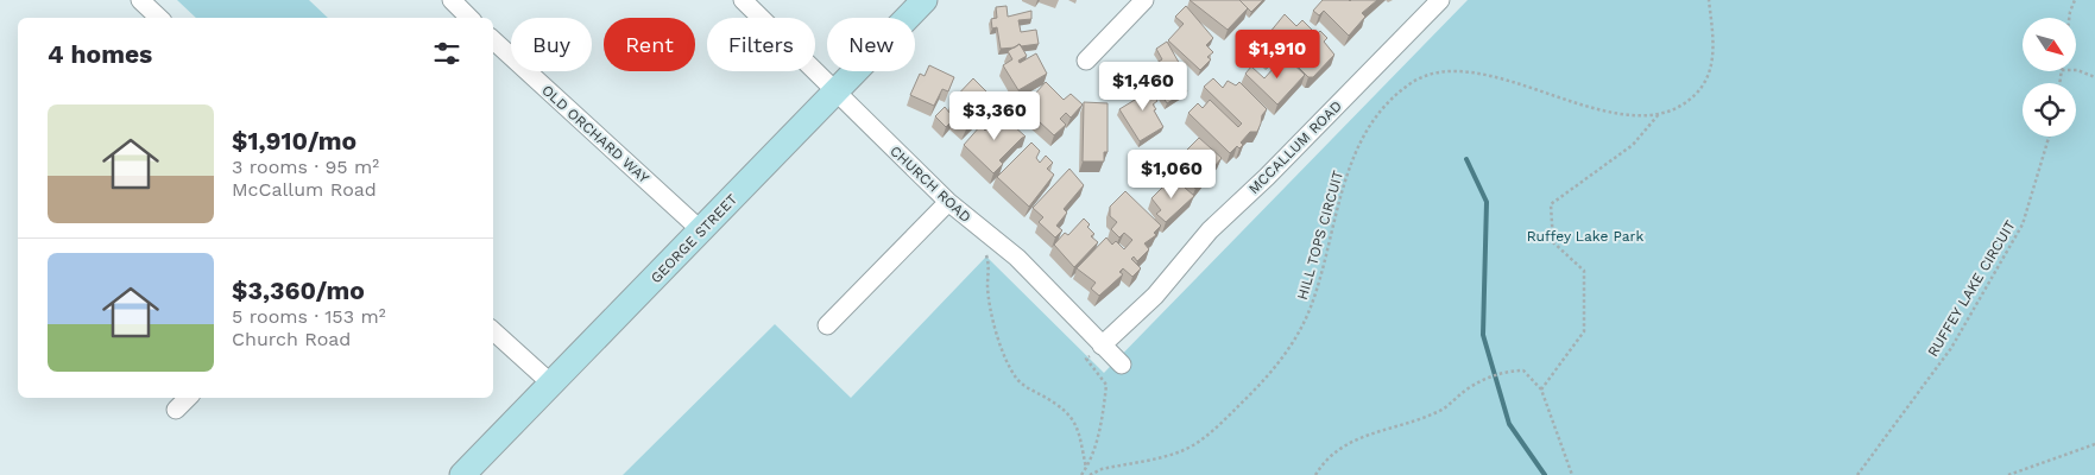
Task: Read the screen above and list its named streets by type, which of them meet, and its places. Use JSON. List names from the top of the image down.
{
  "streets": {
    "main road": ["GEORGE STREET"],
    "street": ["OLD ORCHARD WAY", "MCCALLUM ROAD", "CHURCH ROAD"],
    "path": ["HILL TOPS CIRCUIT", "RUFFEY LAKE CIRCUIT"]
  },
  "crossings": [
    ["OLD ORCHARD WAY", "GEORGE STREET"],
    ["MCCALLUM ROAD", "CHURCH ROAD"],
    ["CHURCH ROAD", "GEORGE STREET"]
  ],
  "parks": ["Ruffey Lake Park"],
  "north": "bottom right",
  "page": {
    "chip": [
      "Buy",
      "Rent",
      "Filters",
      "New"
    ],
    "heading": "4 homes",
    "price": [
      "$1,910",
      "$1,460",
      "$3,360",
      "$1,060"
    ],
    "list": [
      {
        "name": "$1,910/mo",
        "note": "3 rooms · 95 m² · McCallum Road"
      },
      {
        "name": "$3,360/mo",
        "note": "5 rooms · 153 m² · Church Road"
      }
    ]
  }
}
